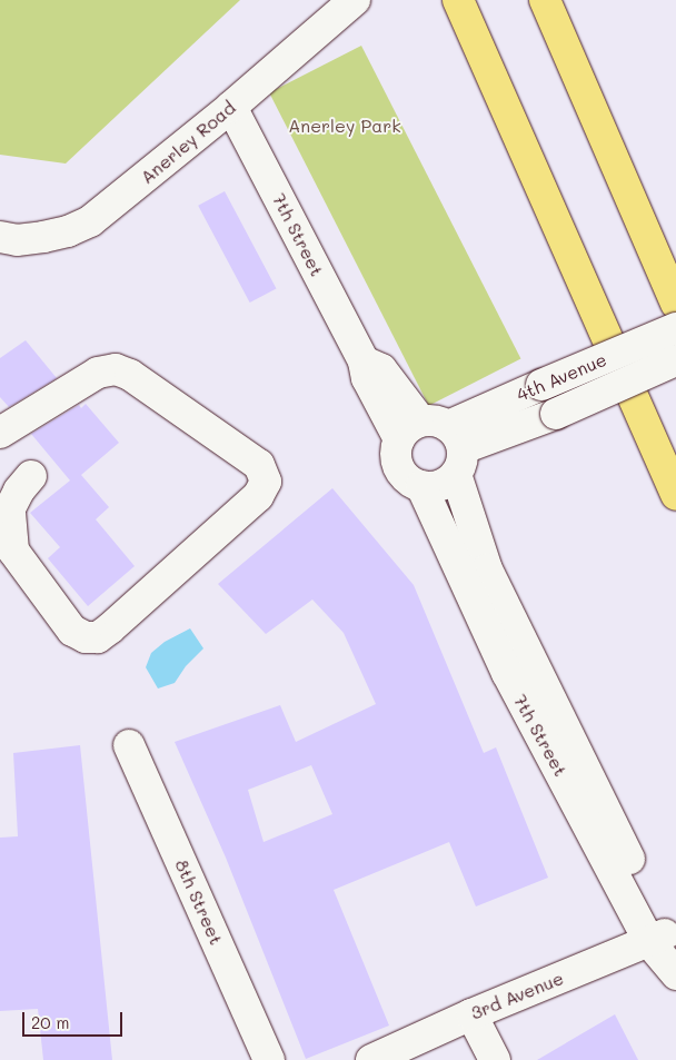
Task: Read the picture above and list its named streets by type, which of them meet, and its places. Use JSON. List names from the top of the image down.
{
  "streets": {
    "street": [
      "Anerley Road",
      "7th Street",
      "4th Avenue",
      "8th Street",
      "3rd Avenue"
    ]
  },
  "crossings": [
    ["Anerley Road", "7th Street"],
    ["7th Street", "4th Avenue"],
    ["7th Street", "3rd Avenue"]
  ],
  "parks": ["Anerley Park"],
  "scale_bar": "20 m"
}
